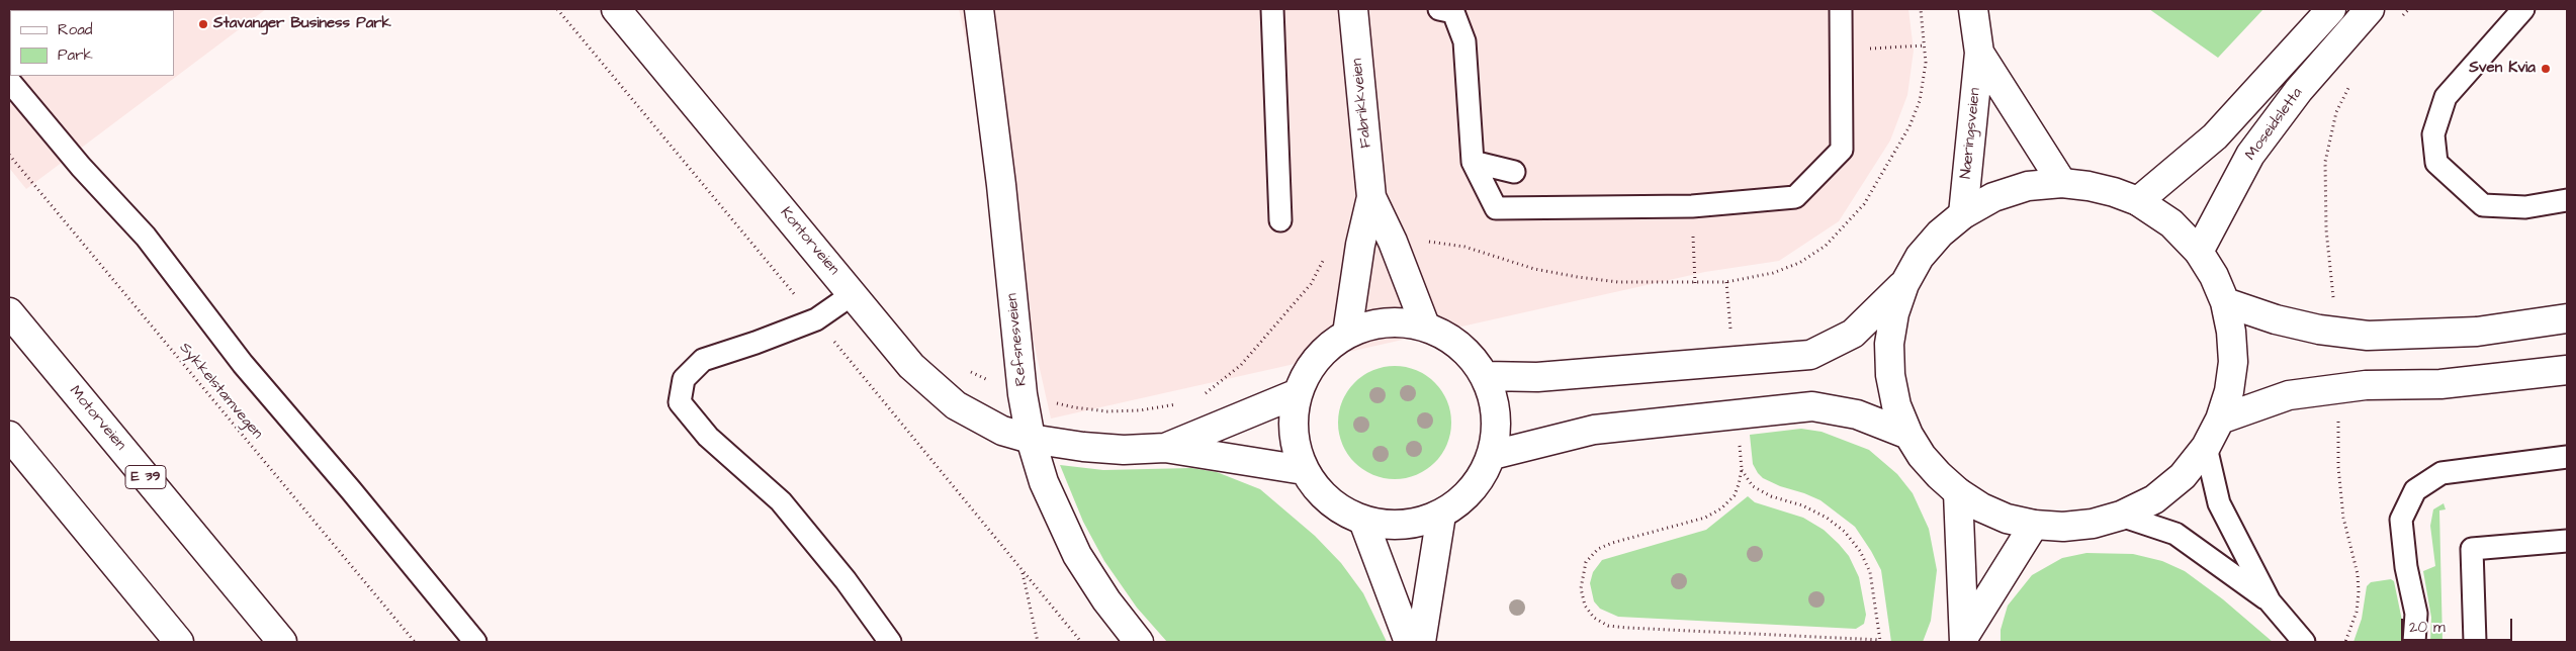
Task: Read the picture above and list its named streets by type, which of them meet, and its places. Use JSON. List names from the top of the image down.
{
  "streets": {
    "main road": [
      "Fabrikkveien",
      "Moseidsletta",
      "Næringsveien",
      "Kontorveien",
      "Refsnesveien",
      "Motorveien",
      "E 39"
    ],
    "path": ["Sykkelstamvegen"]
  },
  "crossings": [
    ["Kontorveien", "Refsnesveien"]
  ],
  "places": ["Stavanger Business Park", "Sven Kvia"],
  "legend": ["Road", "Park"],
  "scale_bar": "20 m"
}
